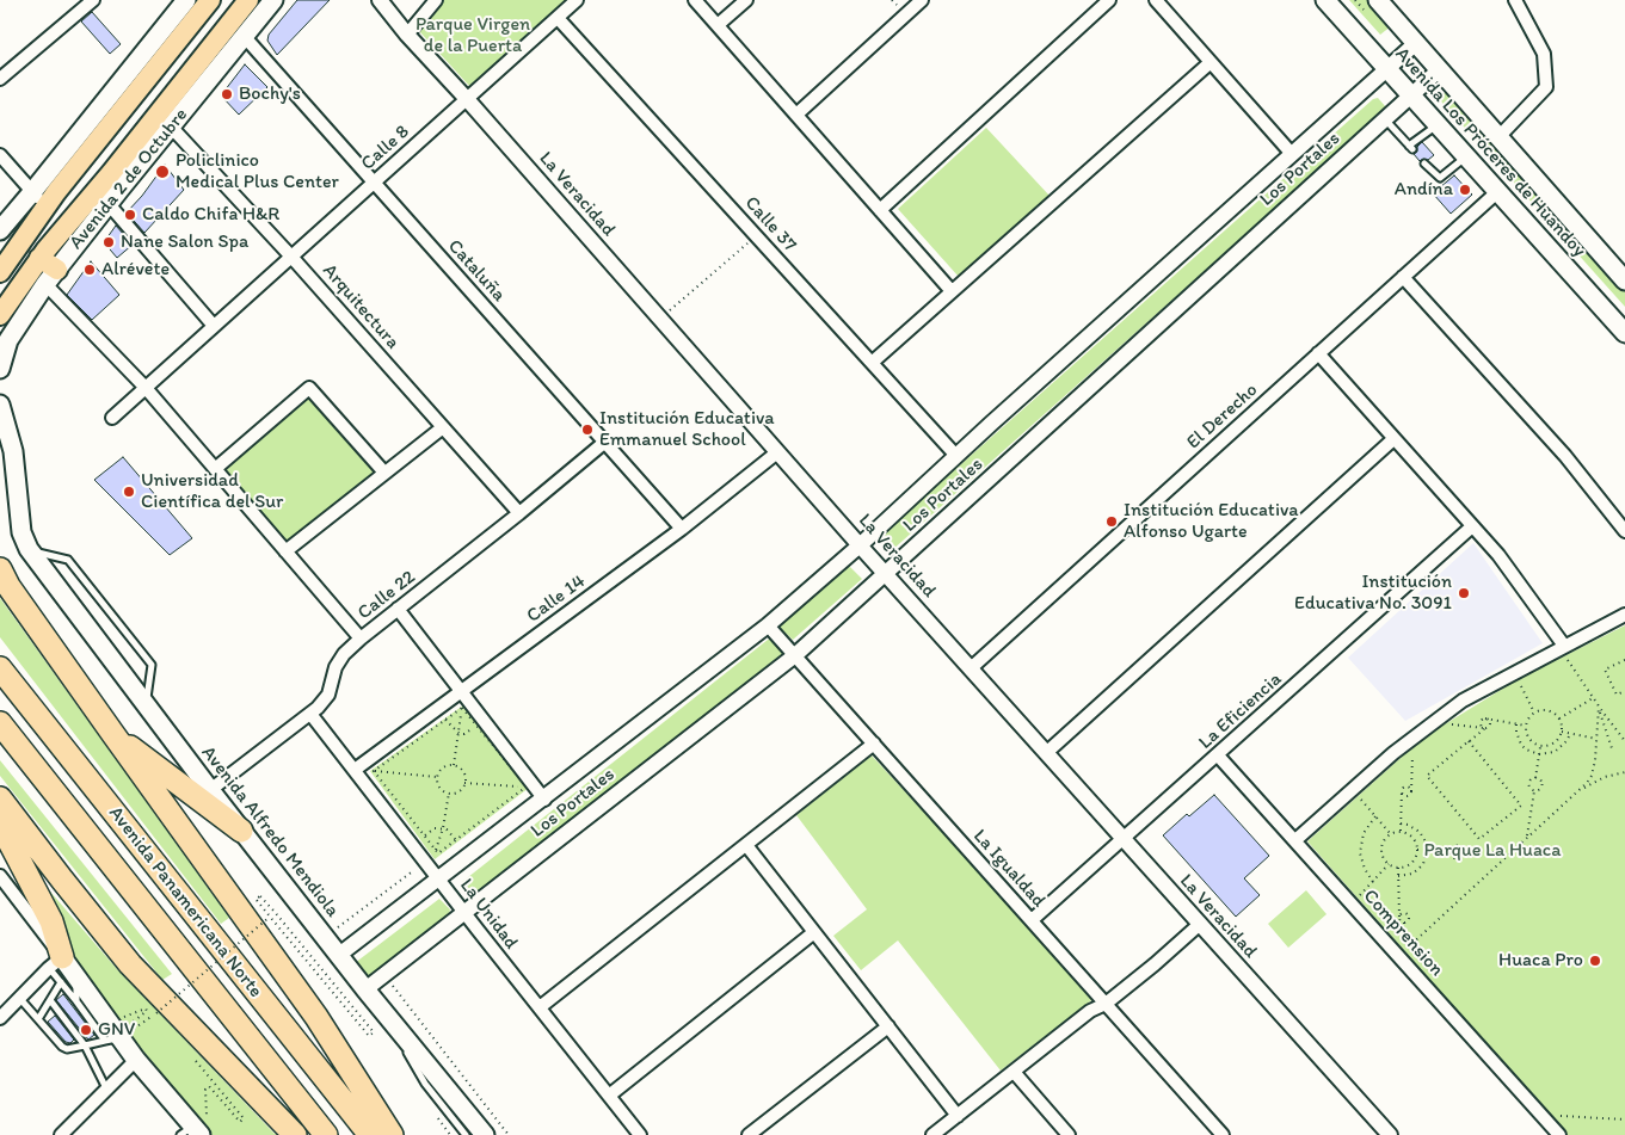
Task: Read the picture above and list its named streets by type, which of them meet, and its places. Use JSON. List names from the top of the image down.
{
  "streets": {
    "highway": ["Avenida Panamericana Norte"],
    "main road": ["Avenida Los Próceres de Huandoy", "Avenida 2 de Octubre", "Avenida Alfredo Mendiola"],
    "street": [
      "Calle 8",
      "Los Portales",
      "La Veracidad",
      "Calle 37",
      "Cataluña",
      "Arquitectura",
      "El Derecho",
      "Calle 22",
      "Calle 14",
      "La Eficiencia",
      "La Igualdad",
      "La Unidad",
      "Comprension"
    ]
  },
  "crossings": [
    ["Calle 8", "La Veracidad"],
    ["Calle 8", "Calle 37"],
    ["Calle 8", "Cataluña"],
    ["Calle 8", "Arquitectura"],
    ["Avenida Los Próceres de Huandoy", "Los Portales"],
    ["Avenida Los Próceres de Huandoy", "El Derecho"],
    ["Los Portales", "La Veracidad"],
    ["Los Portales", "Calle 37"],
    ["Los Portales", "Avenida Alfredo Mendiola"],
    ["Los Portales", "La Igualdad"],
    ["Los Portales", "La Unidad"],
    ["Avenida 2 de Octubre", "Cataluña"],
    ["Avenida 2 de Octubre", "Arquitectura"],
    ["La Veracidad", "El Derecho"],
    ["La Veracidad", "Calle 14"],
    ["La Veracidad", "La Eficiencia"],
    ["Cataluña", "Calle 22"],
    ["Cataluña", "Calle 14"],
    ["Arquitectura", "Calle 22"],
    ["Calle 22", "Avenida Alfredo Mendiola"],
    ["Calle 22", "La Unidad"],
    ["Calle 14", "La Unidad"],
    ["La Eficiencia", "La Igualdad"],
    ["La Eficiencia", "Comprension"]
  ],
  "parks": ["Parque Virgen de la Puerta", "Parque La Huaca"],
  "places": [
    "Bochy's",
    "Policlinico Medical Plus Center",
    "Andína",
    "Caldo Chifa H&R",
    "Nane Salon Spa",
    "Alrévete",
    "Institución Educativa Emmanuel School",
    "Universidad Científica del Sur",
    "Institución Educativa Alfonso Ugarte",
    "Institución Educativa No. 3091",
    "Huaca Pro",
    "GNV"
  ]
}
